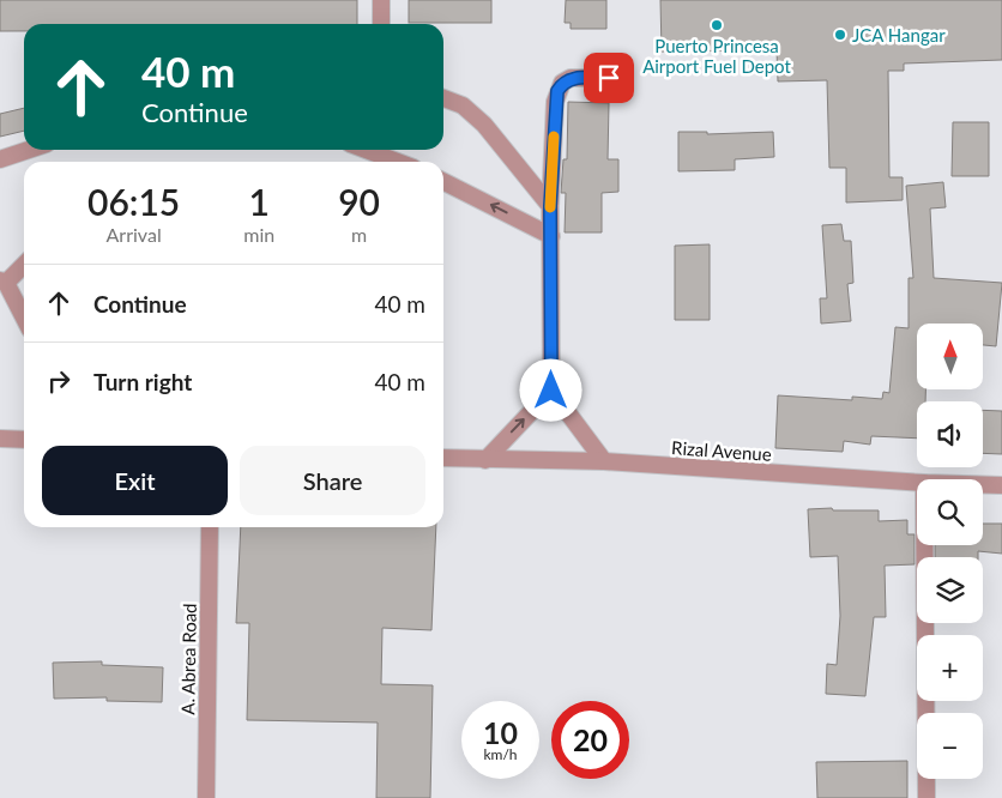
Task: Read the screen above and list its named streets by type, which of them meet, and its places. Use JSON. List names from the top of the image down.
{
  "streets": {
    "street": ["Rizal Avenue", "A. Abrea Road"]
  },
  "places": ["Puerto Princesa Airport Fuel Depot", "JCA Hangar"],
  "north": "top",
  "page": {
    "turn": ["40 m", "Continue"],
    "eta": [
      "06:15",
      "Arrival",
      "1",
      "min",
      "90",
      "m"
    ],
    "list": [
      {
        "name": "Continue",
        "value": "40 m"
      },
      {
        "name": "Turn right",
        "value": "40 m"
      }
    ],
    "map_buttons": ["+", "−"],
    "buttons": ["Exit", "Share"],
    "speed": "10 km/h",
    "limit": "20"
  }
}
